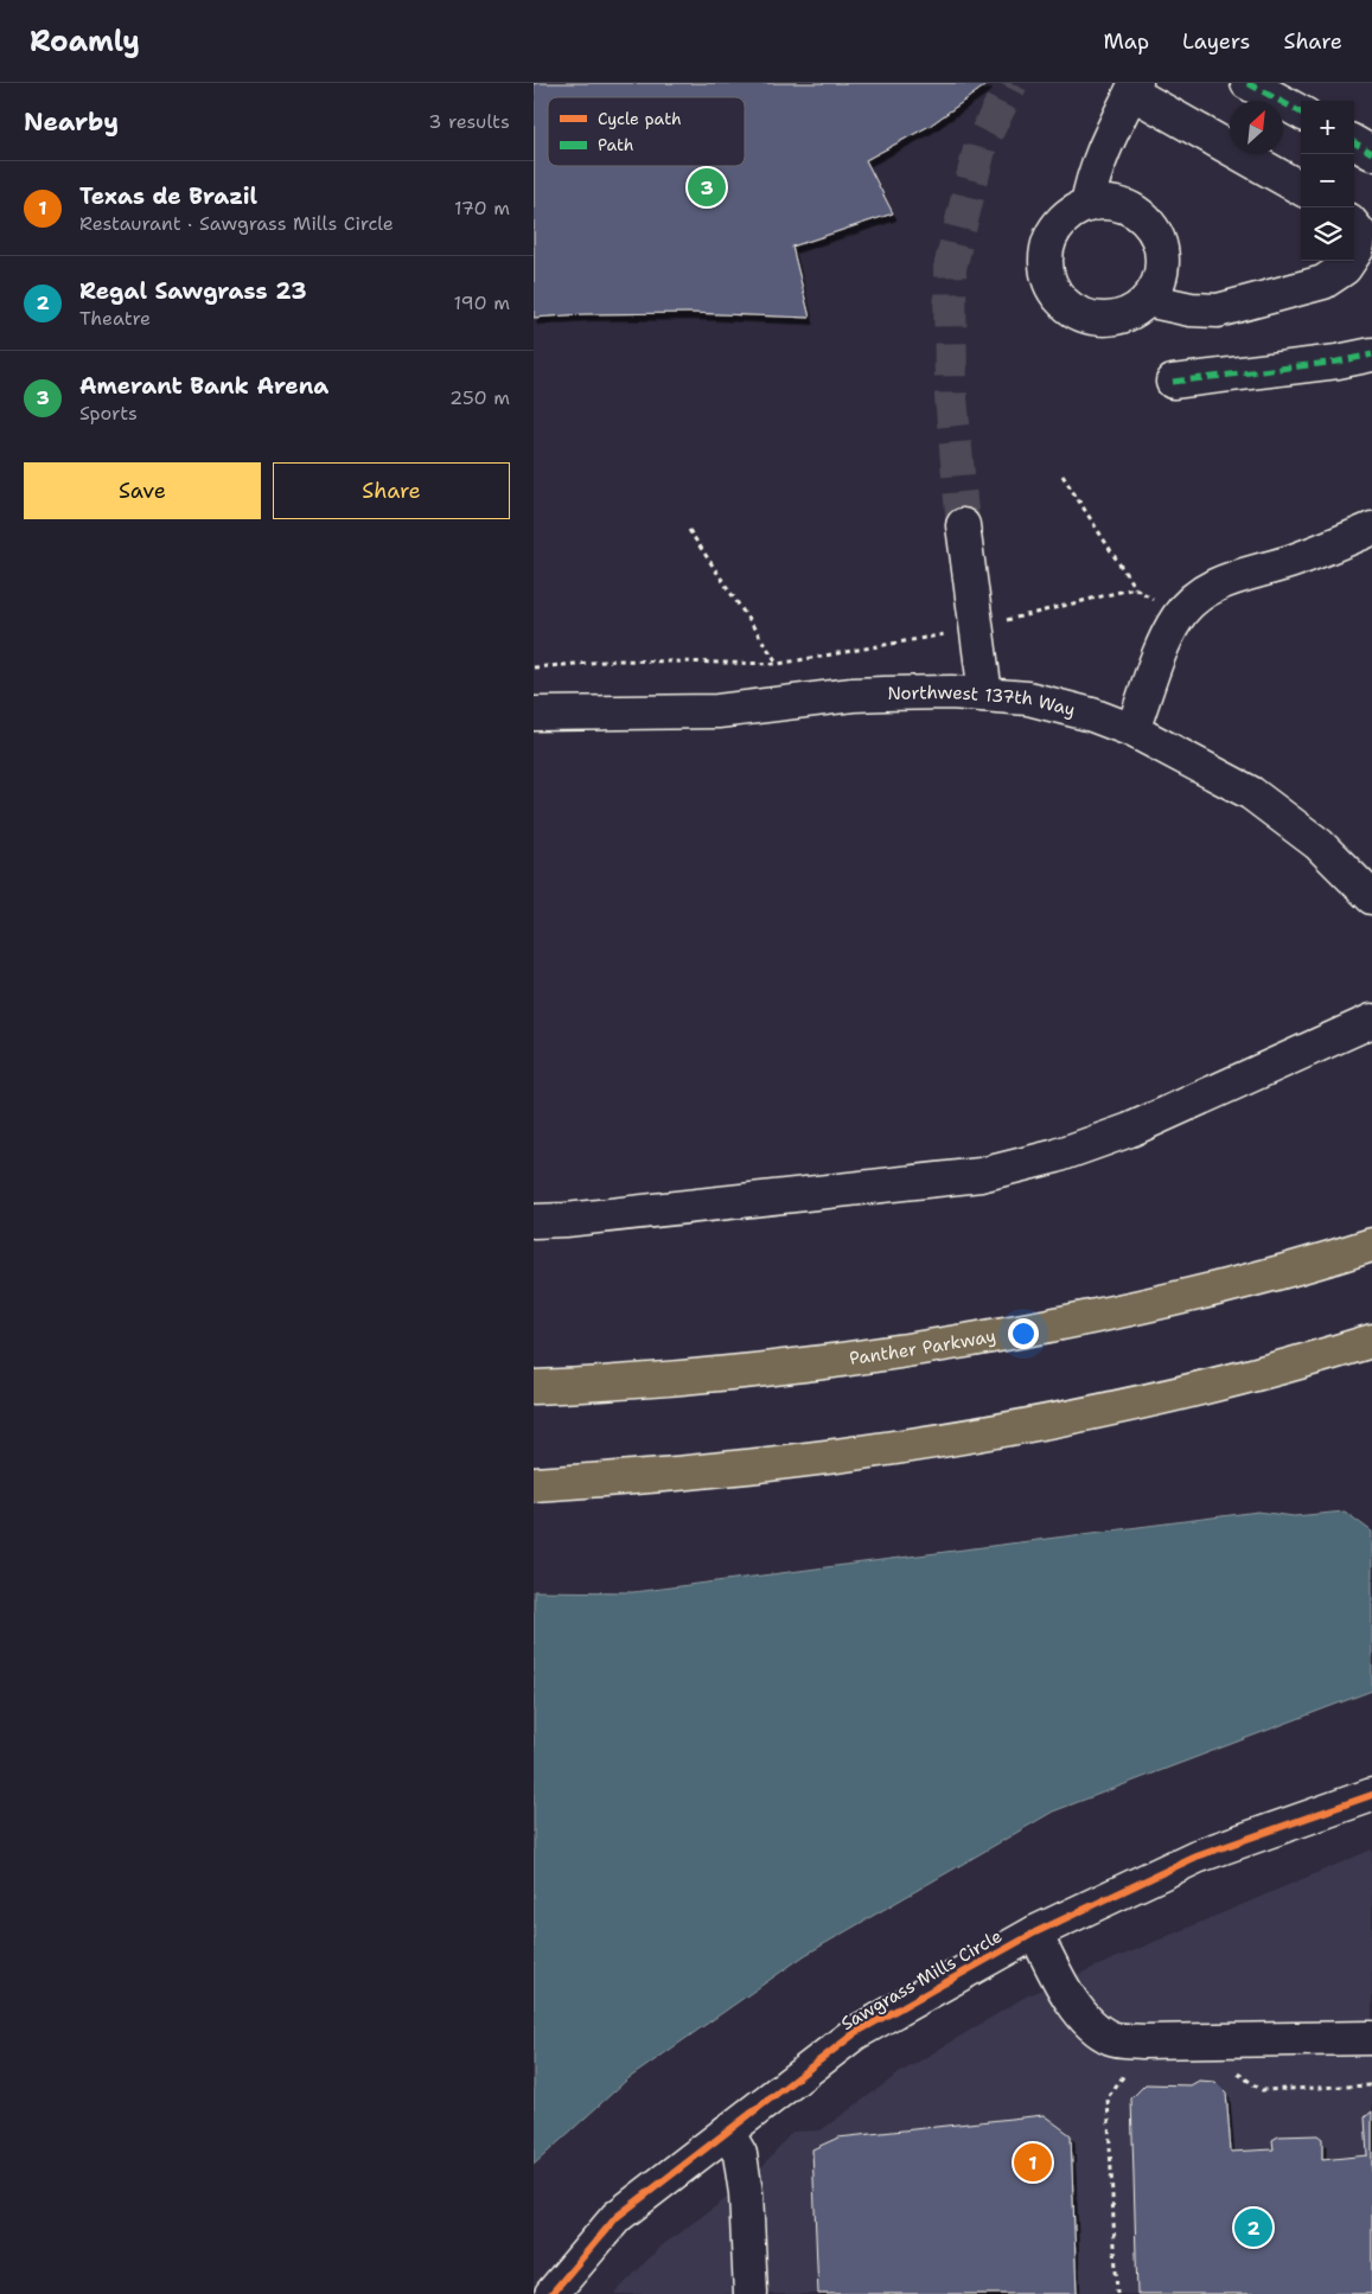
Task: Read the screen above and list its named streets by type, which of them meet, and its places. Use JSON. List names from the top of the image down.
{
  "streets": {
    "main road": ["Panther Parkway"],
    "street": ["Northwest 137th Way", "Sawgrass Mills Circle"]
  },
  "legend": ["Cycle path", "Path"],
  "north": "top right",
  "page": {
    "header": "Roamly",
    "nav": ["Map", "Layers", "Share"],
    "heading": ["Nearby", "3 results"],
    "map_buttons": ["+", "−"],
    "list": [
      {
        "mark": "1",
        "name": "Texas de Brazil",
        "note": "Restaurant · Sawgrass Mills Circle",
        "value": "170 m"
      },
      {
        "mark": "2",
        "name": "Regal Sawgrass 23",
        "note": "Theatre",
        "value": "190 m"
      },
      {
        "mark": "3",
        "name": "Amerant Bank Arena",
        "note": "Sports",
        "value": "250 m"
      }
    ],
    "pins": ["3", "1", "2"],
    "buttons": ["Save", "Share"]
  }
}
